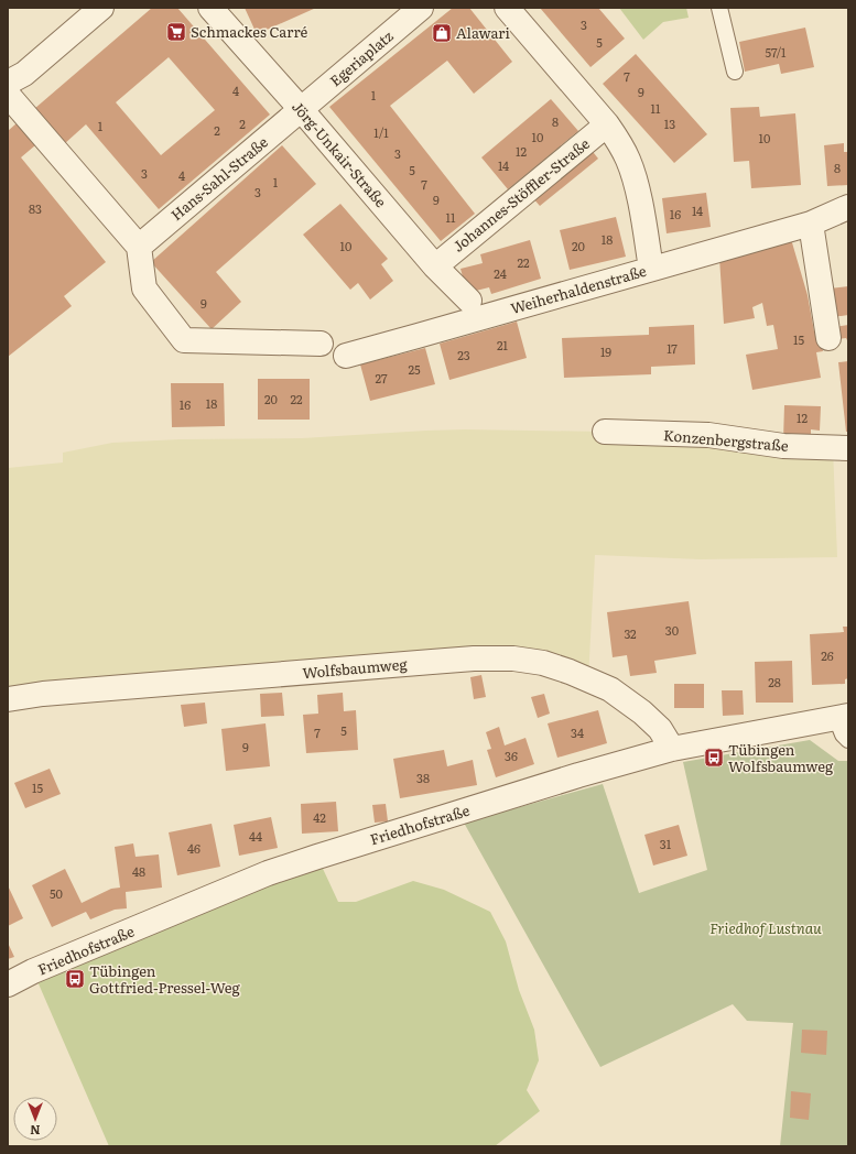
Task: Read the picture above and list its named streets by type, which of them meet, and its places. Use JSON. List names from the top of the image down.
{
  "streets": {
    "street": [
      "Egeriaplatz",
      "Jörg-Unkair-Straße",
      "Hans-Sahl-Straße",
      "Johannes-Stöffler-Straße",
      "Weiherhaldenstraße",
      "Konzenbergstraße",
      "Wolfsbaumweg",
      "Friedhofstraße"
    ]
  },
  "crossings": [
    ["Egeriaplatz", "Jörg-Unkair-Straße"],
    ["Egeriaplatz", "Hans-Sahl-Straße"],
    ["Jörg-Unkair-Straße", "Hans-Sahl-Straße"],
    ["Jörg-Unkair-Straße", "Johannes-Stöffler-Straße"],
    ["Wolfsbaumweg", "Friedhofstraße"]
  ],
  "parks": ["Friedhof Lustnau"],
  "places": {
    "supermarket": ["Schmackes Carré"],
    "shop": ["Alawari"],
    "bus stop": ["Tübingen Wolfsbaumweg", "Tübingen Gottfried-Pressel-Weg"]
  },
  "house_numbers": [
    "3",
    "5",
    "57/1",
    "7",
    "4",
    "9",
    "1",
    "11",
    "8",
    "2",
    "13",
    "1",
    "2",
    "1/1",
    "10",
    "10",
    "12",
    "3",
    "14",
    "8",
    "5",
    "3",
    "4",
    "1",
    "7",
    "3",
    "9",
    "83",
    "14",
    "16",
    "11",
    "18",
    "10",
    "20",
    "22",
    "24",
    "9",
    "15",
    "21",
    "17",
    "19",
    "23",
    "25",
    "27",
    "20",
    "22",
    "18",
    "16",
    "12",
    "30",
    "32",
    "26",
    "28",
    "5",
    "7",
    "34",
    "9",
    "36",
    "38",
    "15",
    "42",
    "44",
    "31",
    "46",
    "48",
    "50"
  ],
  "north": "bottom"
}
